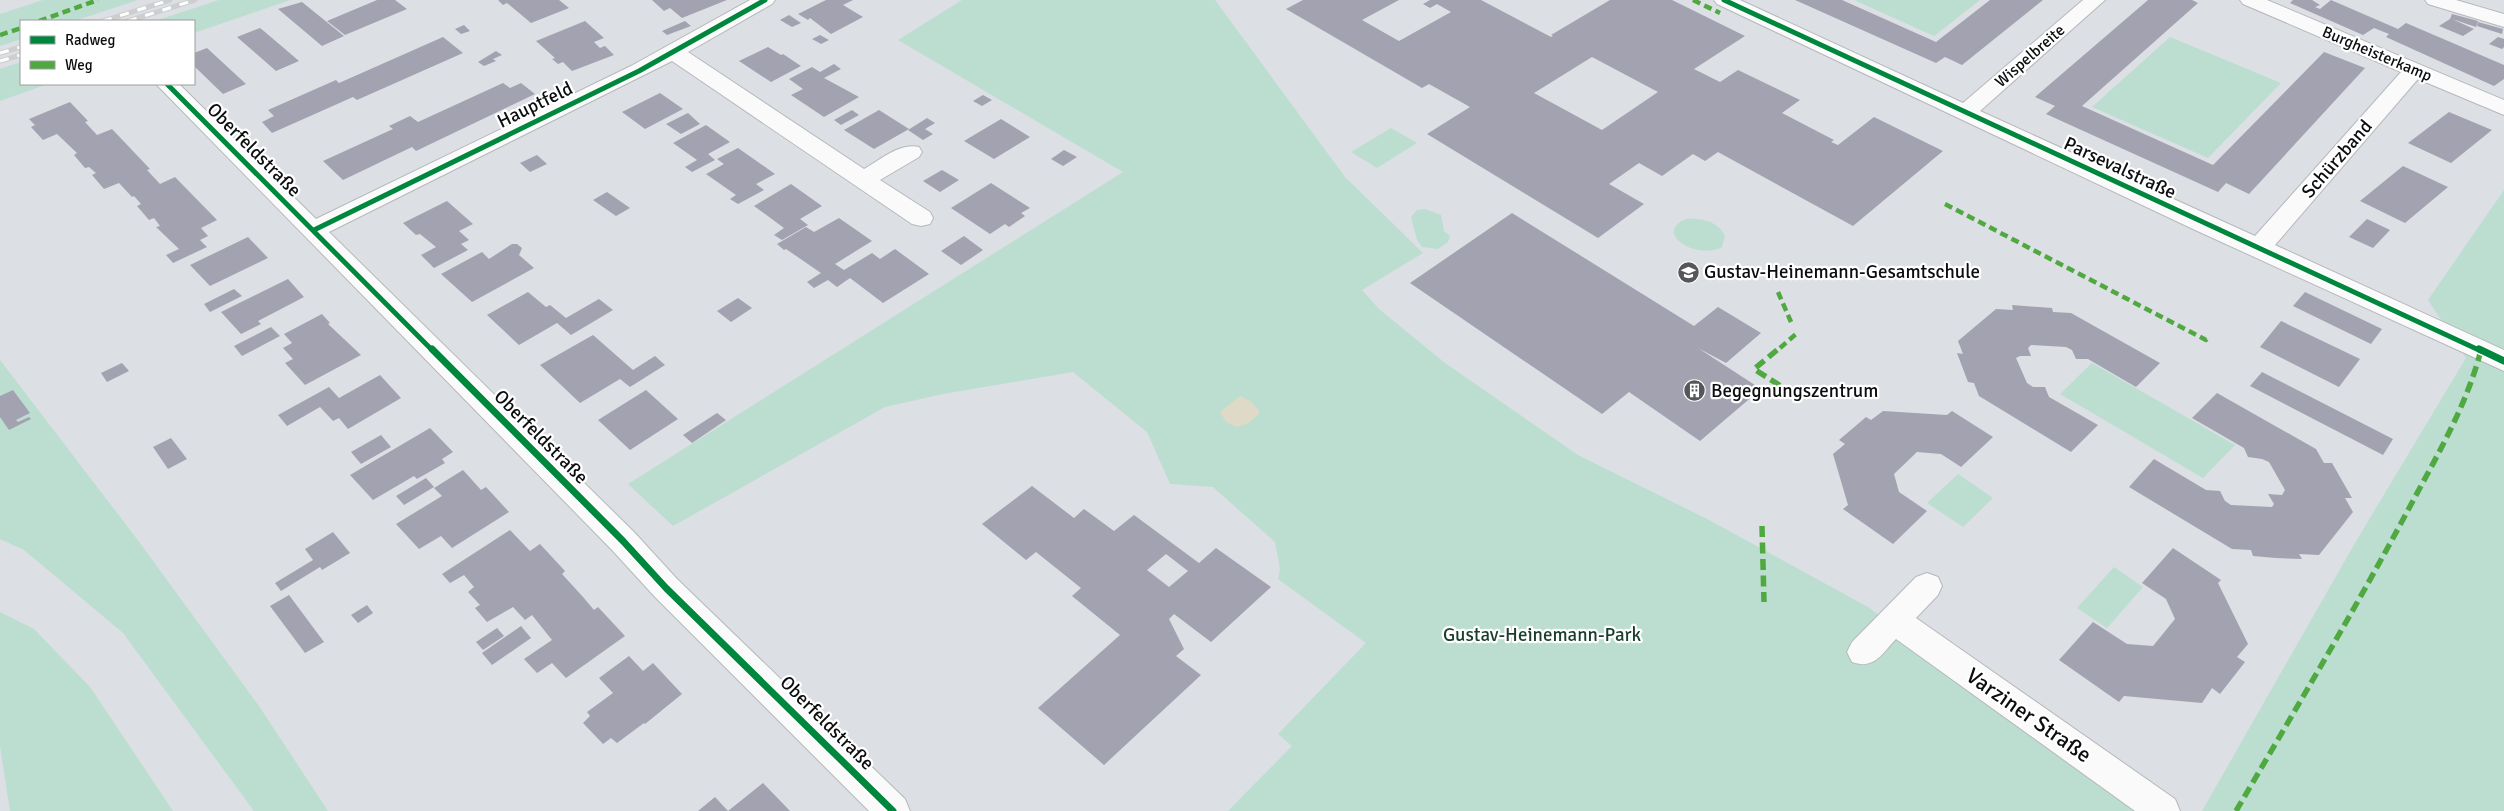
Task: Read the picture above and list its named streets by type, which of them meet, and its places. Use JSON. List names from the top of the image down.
{
  "streets": {
    "street": [
      "Burgheisterkamp",
      "Wispelbreite",
      "Hauptfeld",
      "Oberfeldstraße",
      "Schürzband",
      "Parsevalstraße",
      "Varziner Straße"
    ]
  },
  "crossings": [
    ["Burgheisterkamp", "Schürzband"],
    ["Wispelbreite", "Parsevalstraße"],
    ["Hauptfeld", "Oberfeldstraße"],
    ["Schürzband", "Parsevalstraße"]
  ],
  "parks": ["Gustav-Heinemann-Park"],
  "places": {
    "school or university": ["Gustav-Heinemann-Gesamtschule"],
    "building": ["Begegnungszentrum"]
  },
  "legend": ["Radweg", "Weg"]
}
